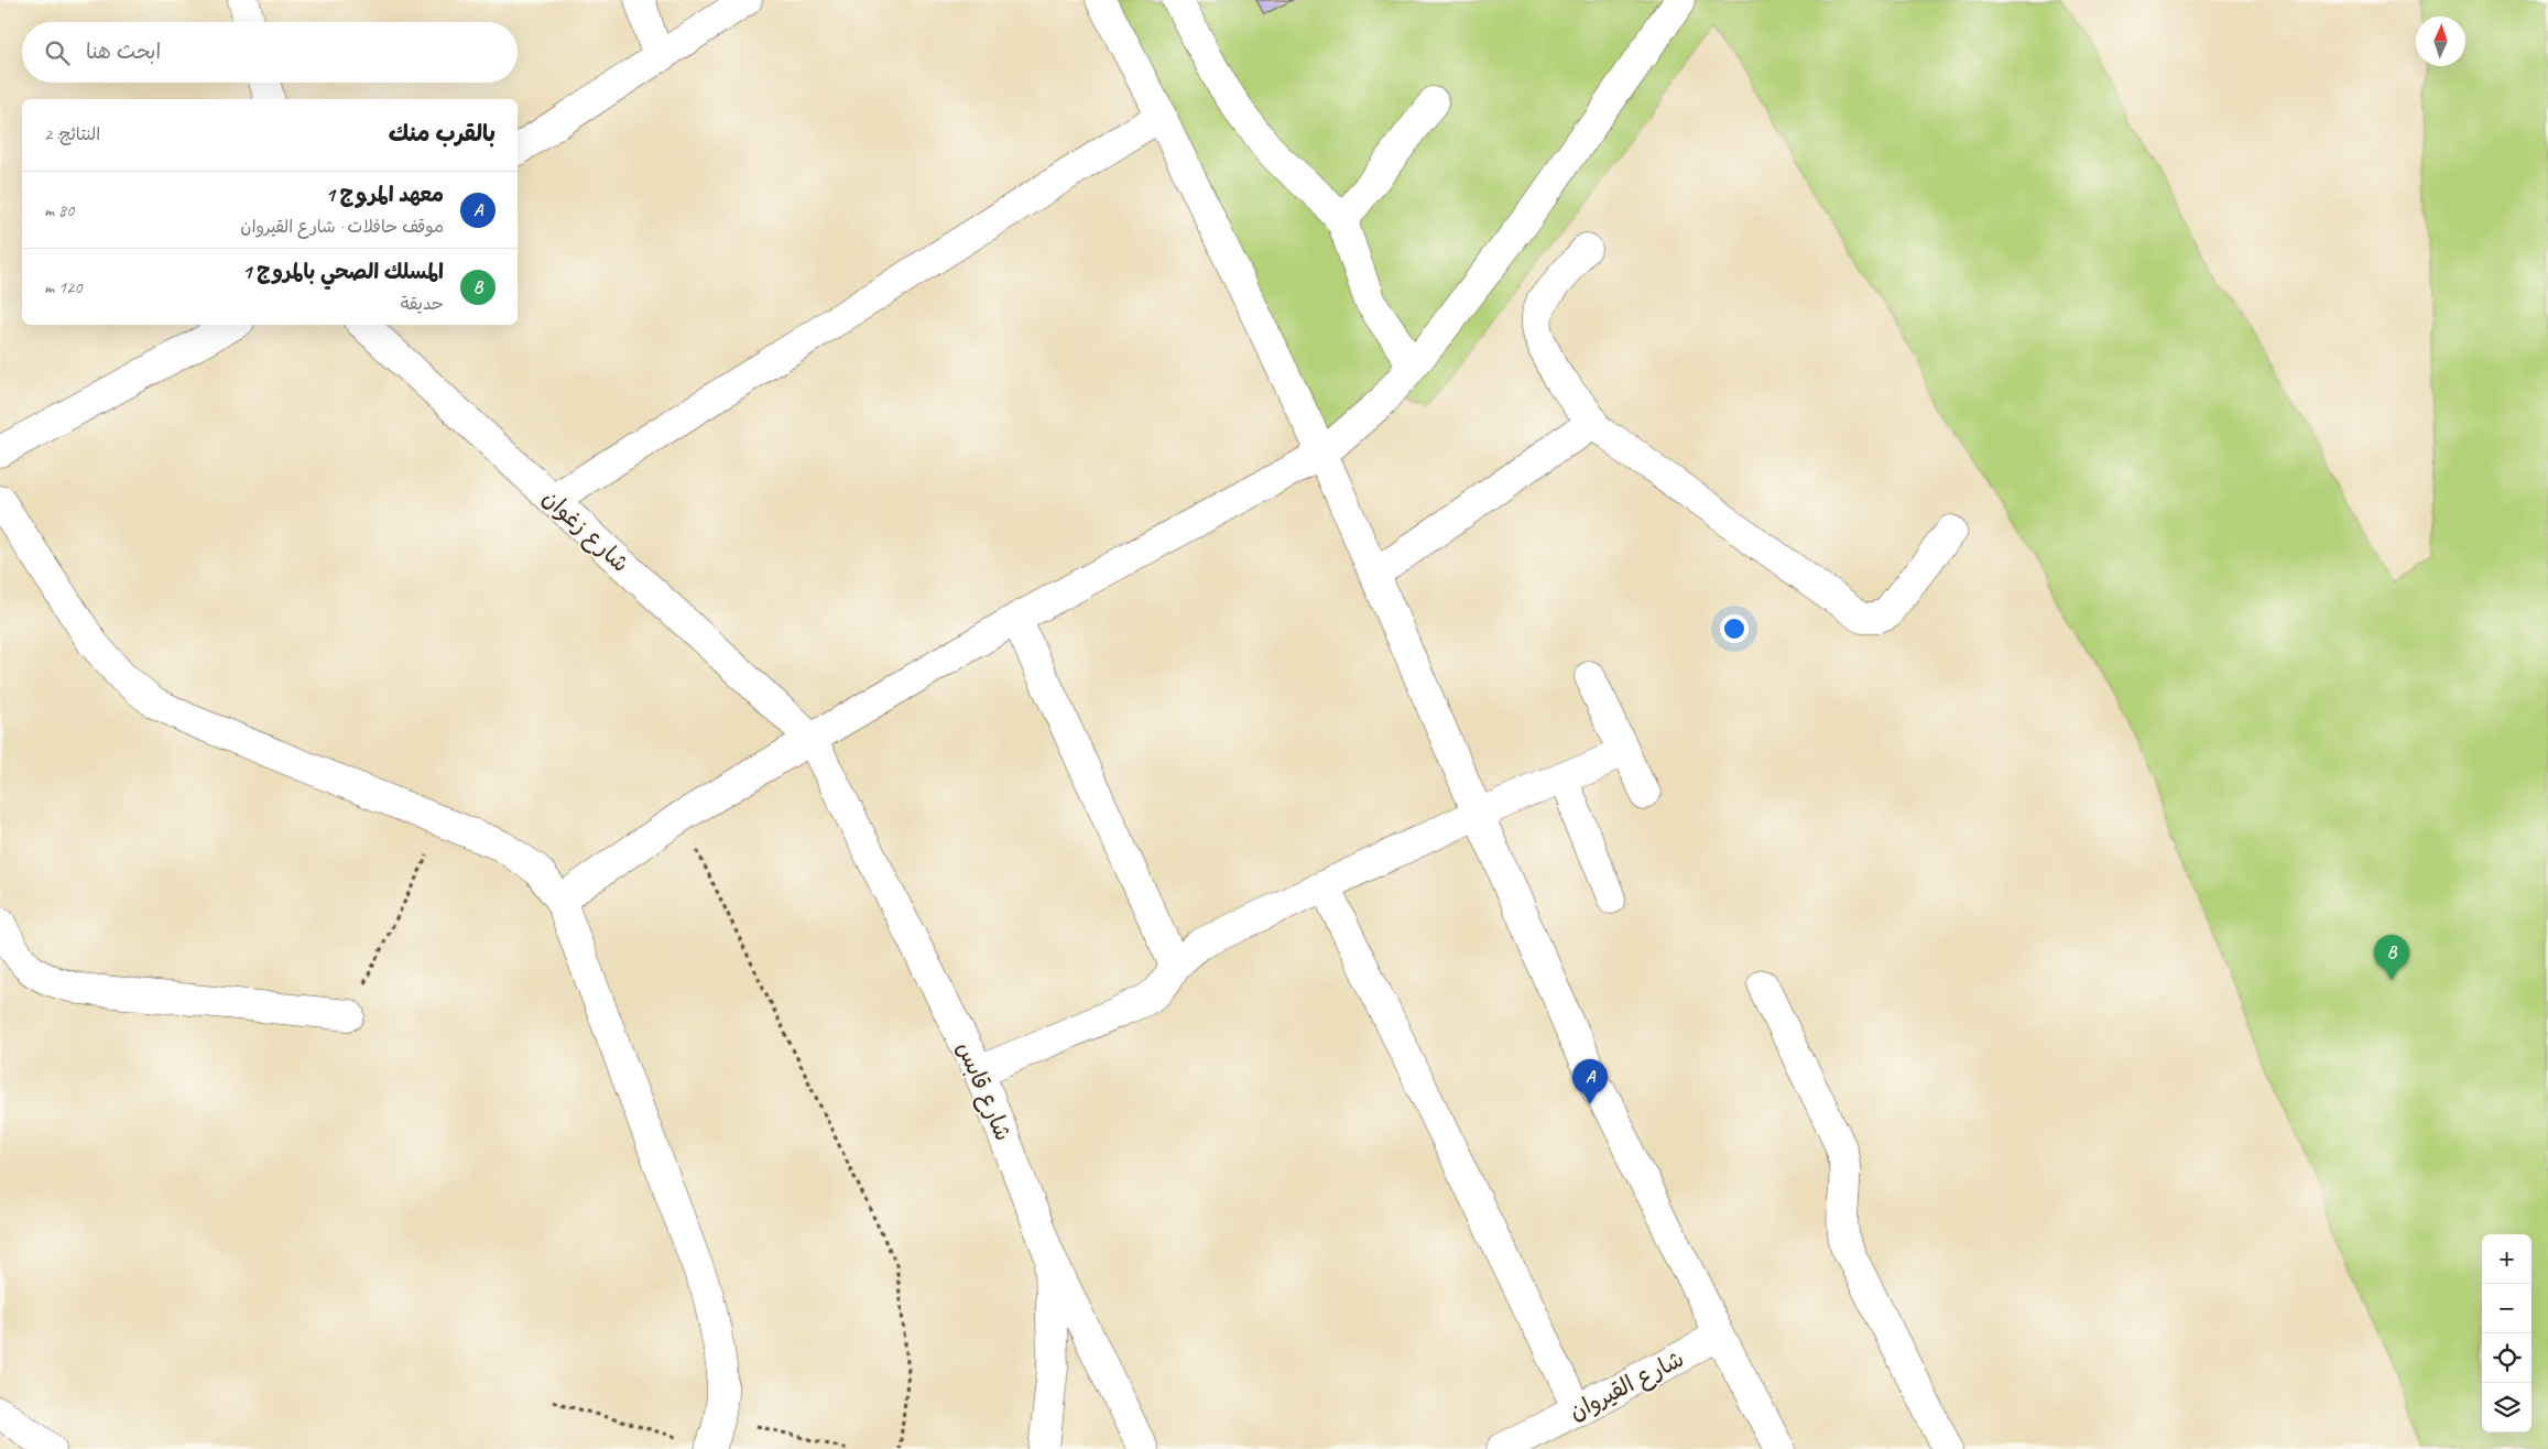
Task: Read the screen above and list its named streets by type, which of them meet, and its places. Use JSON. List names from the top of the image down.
{
  "streets": {
    "street": ["شارع زغوان", "شارع قابس", "شارع القيروان"]
  },
  "crossings": [
    ["شارع زغوان", "شارع قابس"]
  ],
  "north": "top",
  "page": {
    "search": "ابحث هنا",
    "heading": ["بالقرب منك", "النتائج: 2"],
    "list": [
      {
        "mark": "A",
        "name": "معهد المروج 1",
        "note": "موقف حافلات · شارع القيروان",
        "value": "80 m"
      },
      {
        "mark": "B",
        "name": "المسلك الصحي بالمروج 1",
        "note": "حديقة",
        "value": "120 m"
      }
    ],
    "pins": ["B", "A"],
    "map_buttons": ["+", "−"]
  }
}
